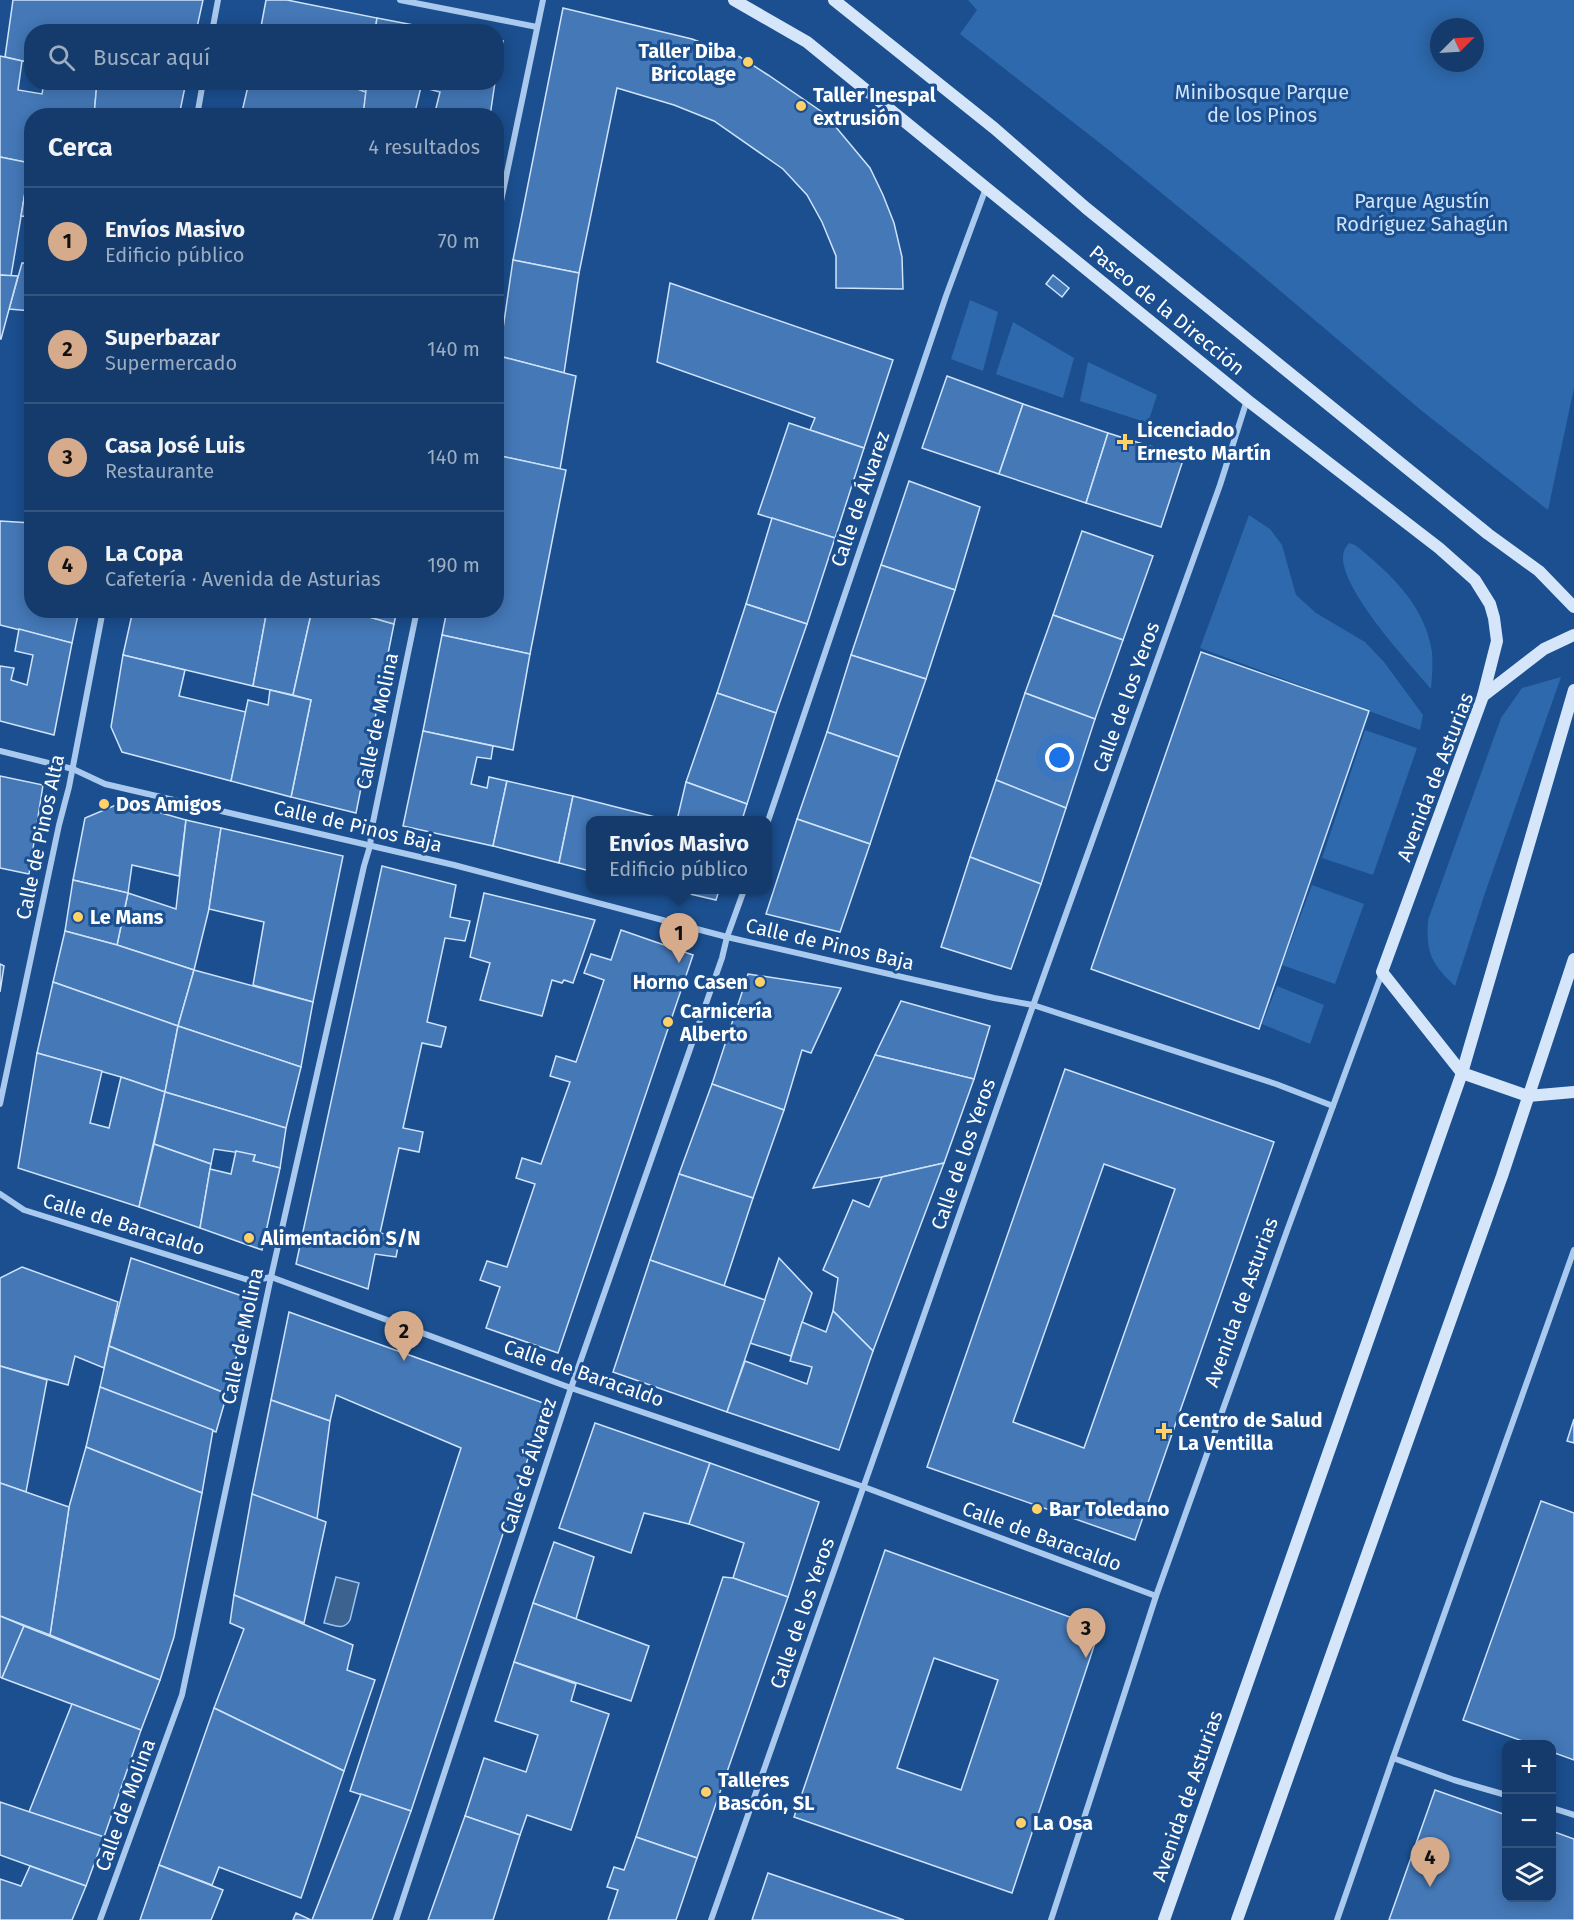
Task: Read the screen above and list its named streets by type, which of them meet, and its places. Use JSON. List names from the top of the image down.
{
  "streets": {
    "street": [
      "Paseo de la Dirección",
      "Calle de Álvarez",
      "Calle de los Yeros",
      "Calle de Molina",
      "Avenida de Asturias",
      "Calle de Pinos Baja",
      "Calle de Pinos Alta",
      "Calle de Baracaldo"
    ]
  },
  "crossings": [
    ["Paseo de la Dirección", "Calle de Álvarez"],
    ["Paseo de la Dirección", "Calle de los Yeros"],
    ["Paseo de la Dirección", "Avenida de Asturias"],
    ["Calle de Álvarez", "Calle de Pinos Baja"],
    ["Calle de Álvarez", "Calle de Baracaldo"],
    ["Calle de los Yeros", "Calle de Pinos Baja"],
    ["Calle de los Yeros", "Calle de Baracaldo"],
    ["Calle de Molina", "Calle de Pinos Baja"],
    ["Calle de Molina", "Calle de Baracaldo"],
    ["Avenida de Asturias", "Calle de Pinos Baja"],
    ["Avenida de Asturias", "Calle de Baracaldo"],
    ["Calle de Pinos Baja", "Calle de Pinos Alta"]
  ],
  "parks": ["Minibosque Parque de los Pinos", "Parque Agustín Rodríguez Sahagún"],
  "places": {
    "other": [
      "Taller Diba Bricolage",
      "Taller Inespal extrusión",
      "Dos Amigos",
      "Le Mans",
      "Horno Casen",
      "Carnicería Alberto",
      "Alimentación S/N",
      "Bar Toledano",
      "Talleres Bascón, SL",
      "La Osa"
    ],
    "health": ["Licenciado Ernesto Martín", "Centro de Salud La Ventilla"]
  },
  "north": "top right",
  "page": {
    "search": "Buscar aquí",
    "heading": ["Cerca", "4 resultados"],
    "list": [
      {
        "mark": "1",
        "name": "Envíos Masivo",
        "note": "Edificio público",
        "value": "70 m"
      },
      {
        "mark": "2",
        "name": "Superbazar",
        "note": "Supermercado",
        "value": "140 m"
      },
      {
        "mark": "3",
        "name": "Casa José Luis",
        "note": "Restaurante",
        "value": "140 m"
      },
      {
        "mark": "4",
        "name": "La Copa",
        "note": "Cafetería · Avenida de Asturias",
        "value": "190 m"
      }
    ],
    "popup": ["Envíos Masivo", "Edificio público"],
    "pins": [
      "1",
      "2",
      "3",
      "4"
    ],
    "map_buttons": ["+", "−"]
  }
}
